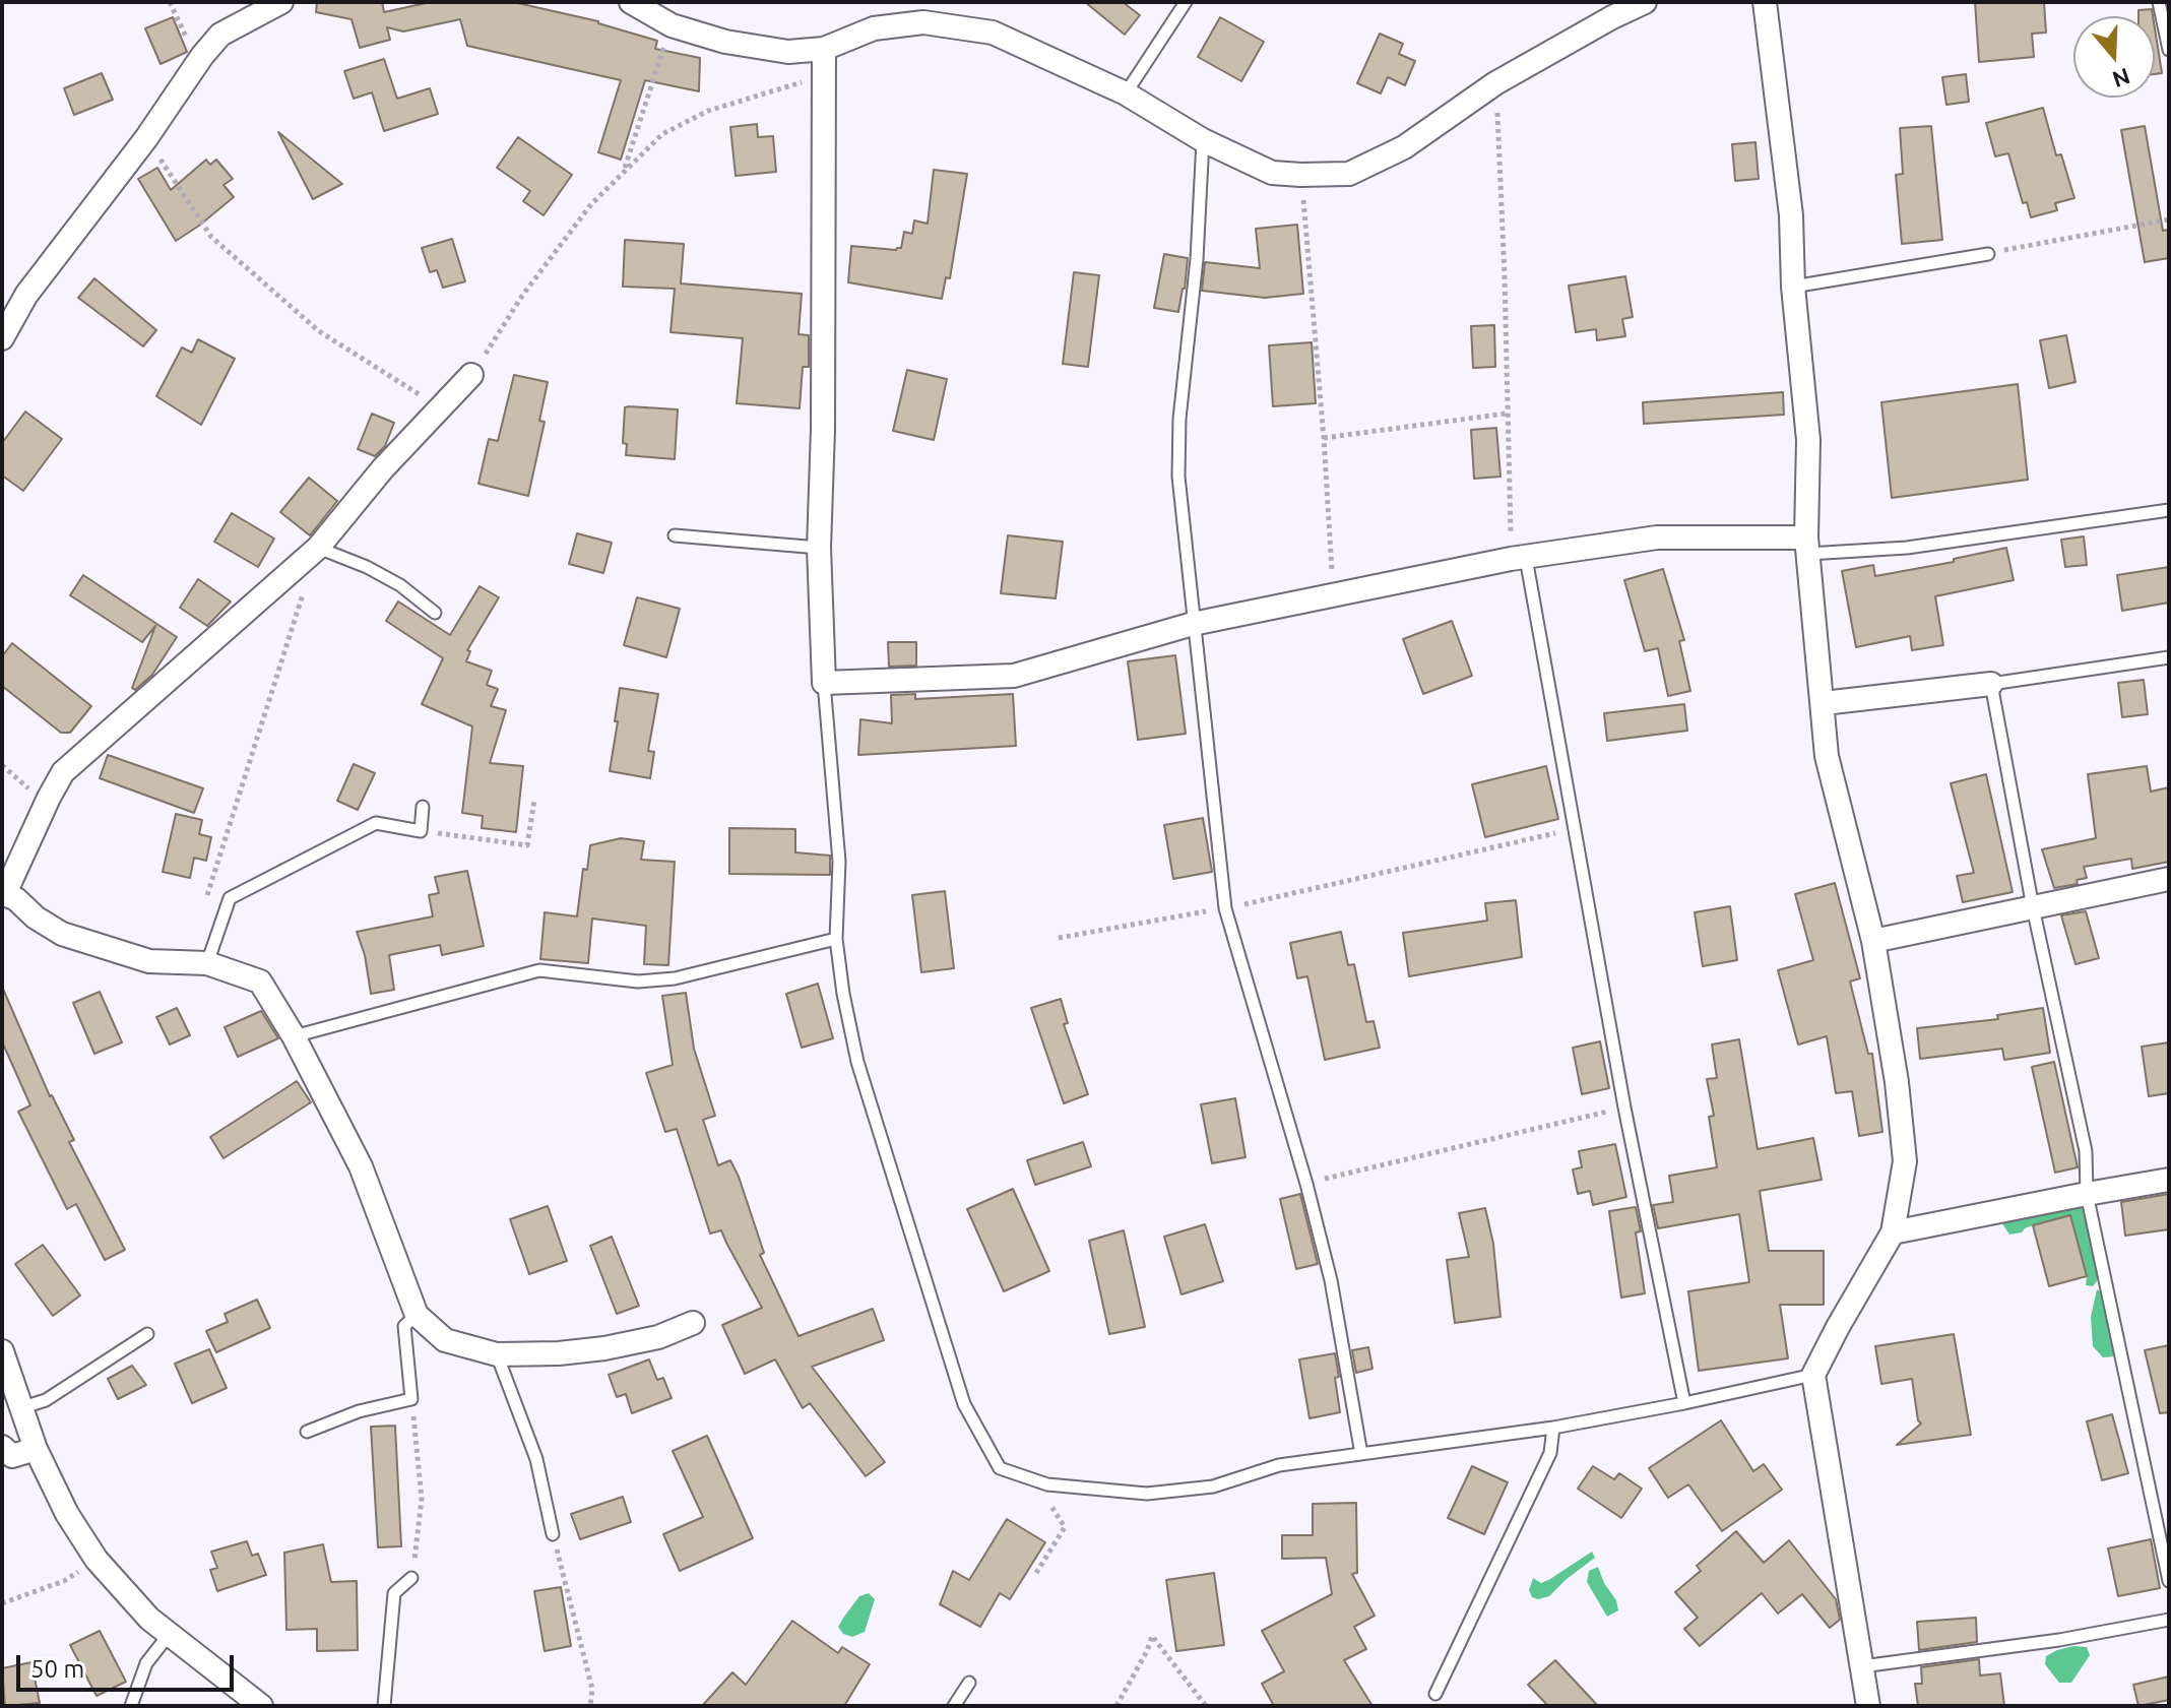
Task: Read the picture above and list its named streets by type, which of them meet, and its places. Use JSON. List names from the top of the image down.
{
  "scale_bar": "50 m",
  "north": "bottom"
}
